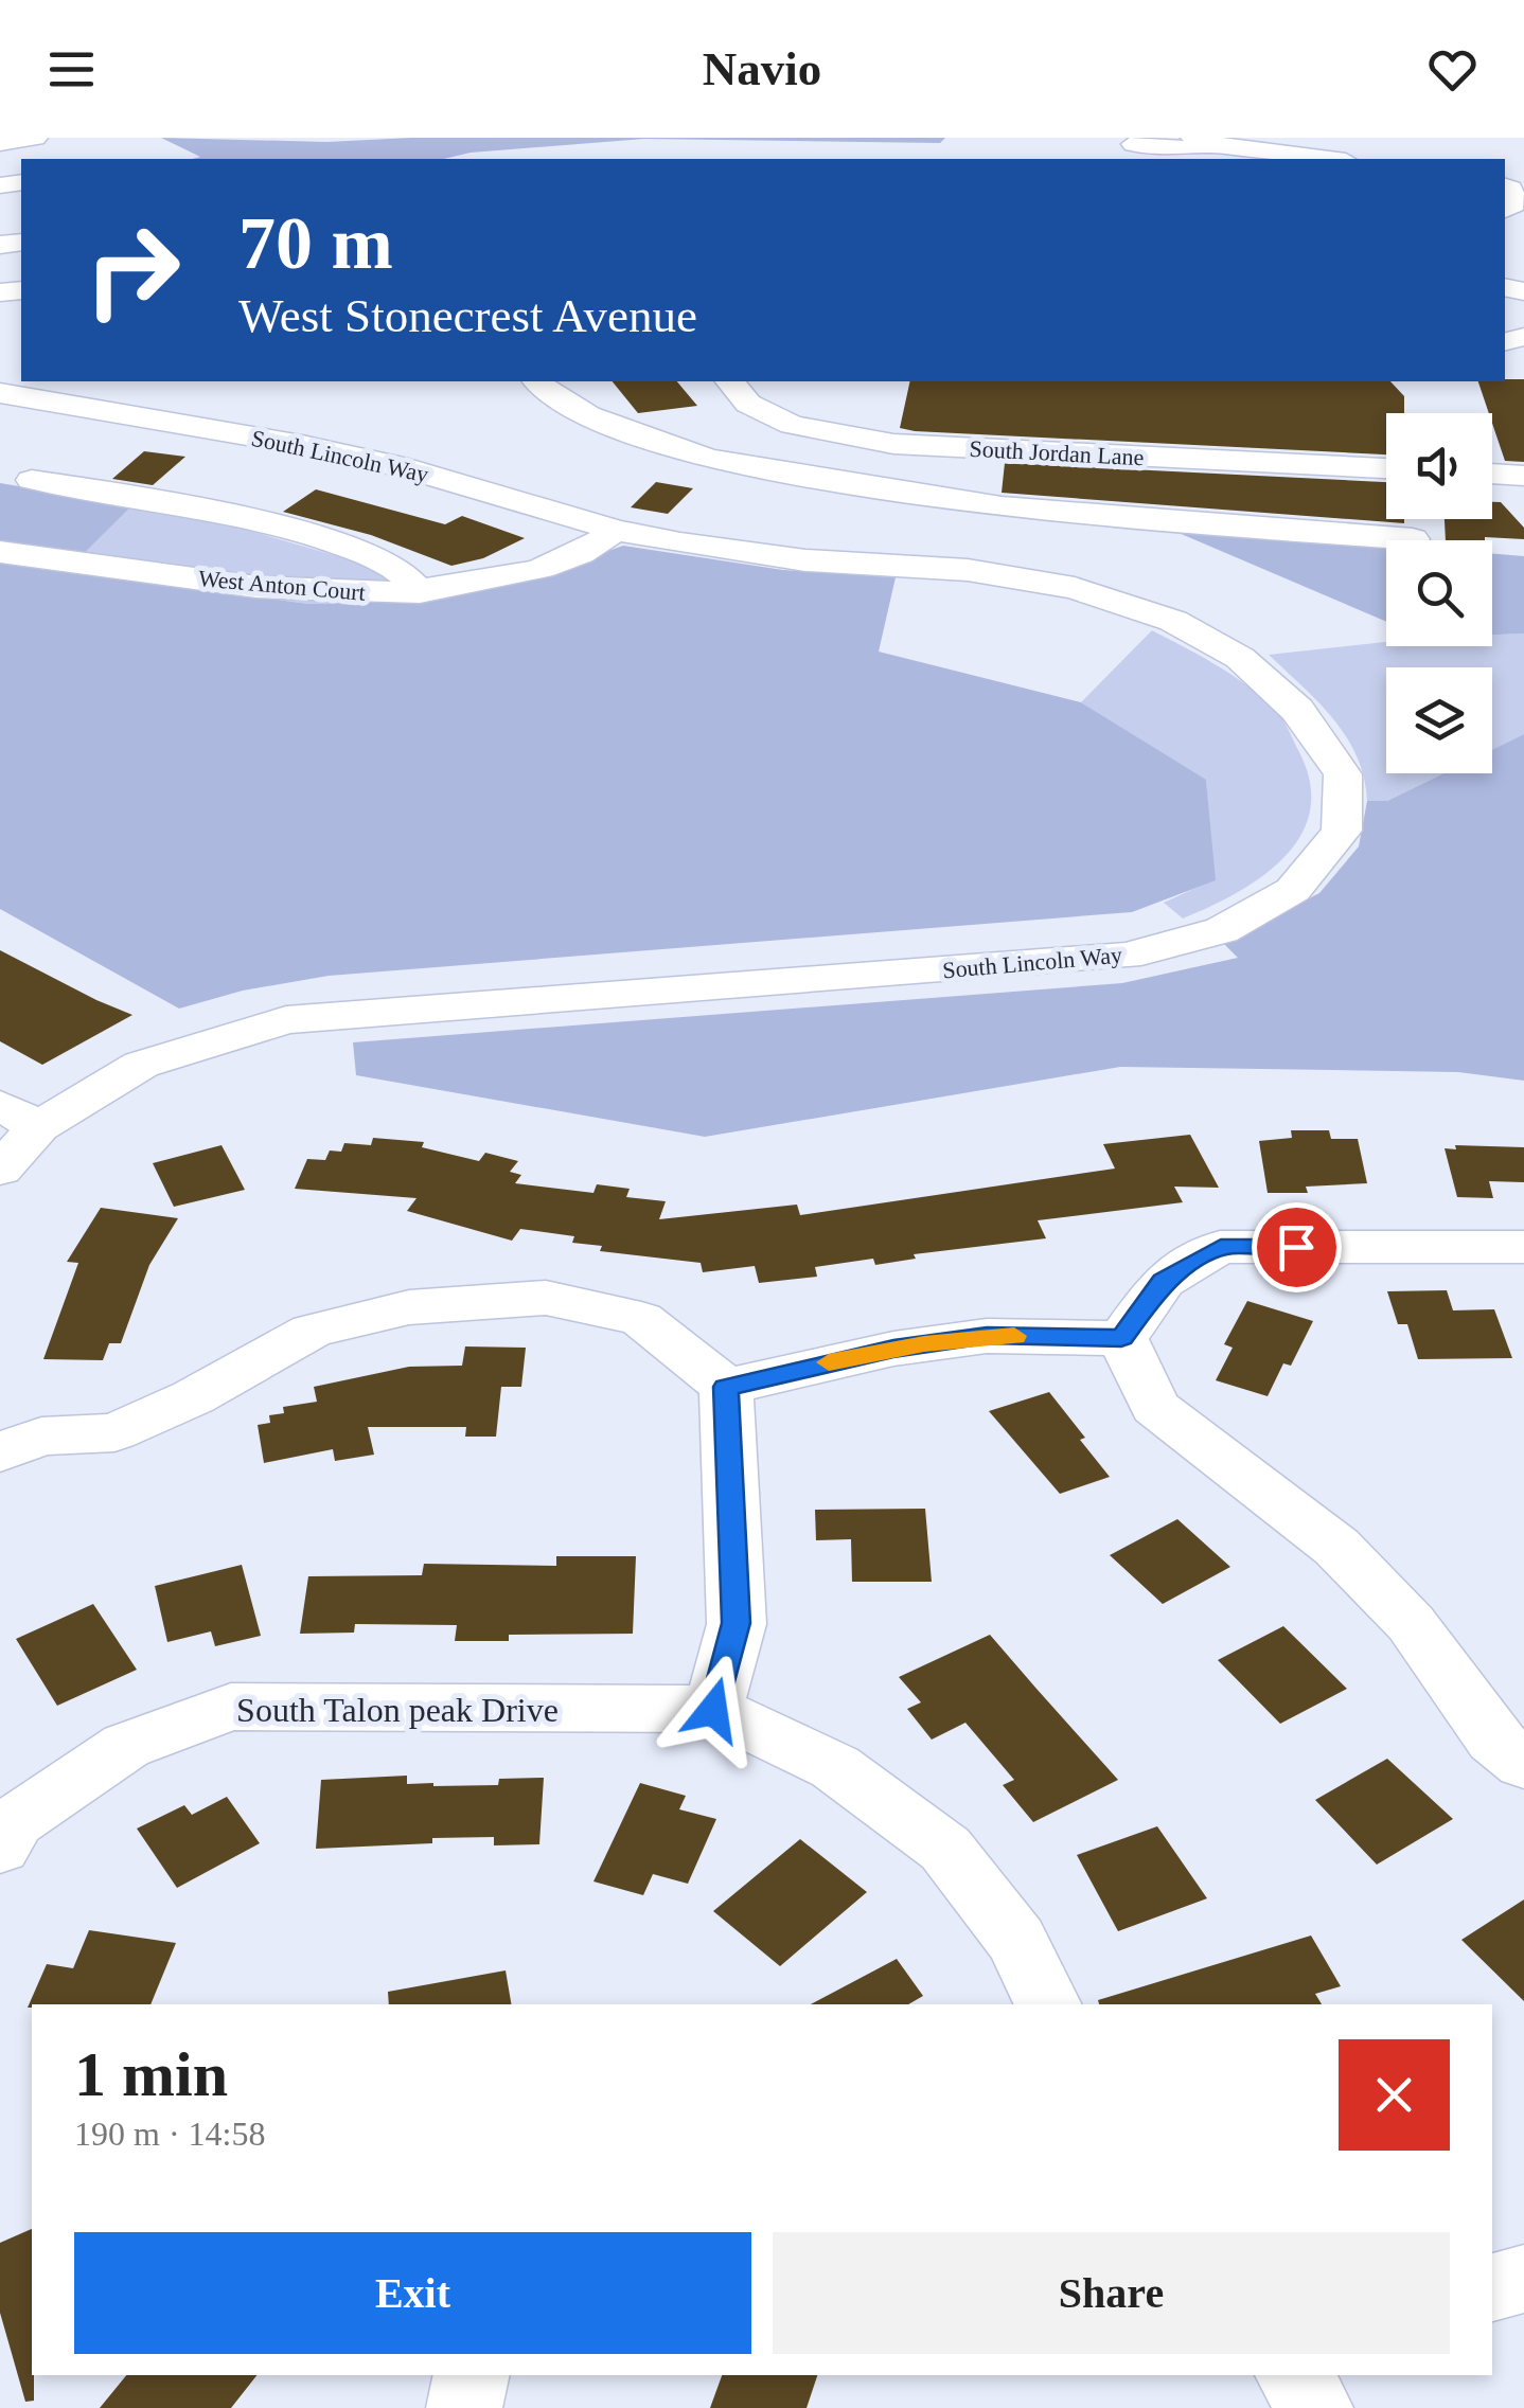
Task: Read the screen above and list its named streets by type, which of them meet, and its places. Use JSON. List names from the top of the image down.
{
  "streets": {
    "street": [
      "South Jordan Lane",
      "South Lincoln Way",
      "West Anton Court",
      "South Talon peak Drive"
    ]
  },
  "crossings": [
    ["South Lincoln Way", "West Anton Court"]
  ],
  "page": {
    "header": "Navio",
    "turn": ["70 m", "West Stonecrest Avenue"],
    "heading": ["1 min", "190 m · 14:58"],
    "buttons": ["Exit", "Share"]
  }
}
